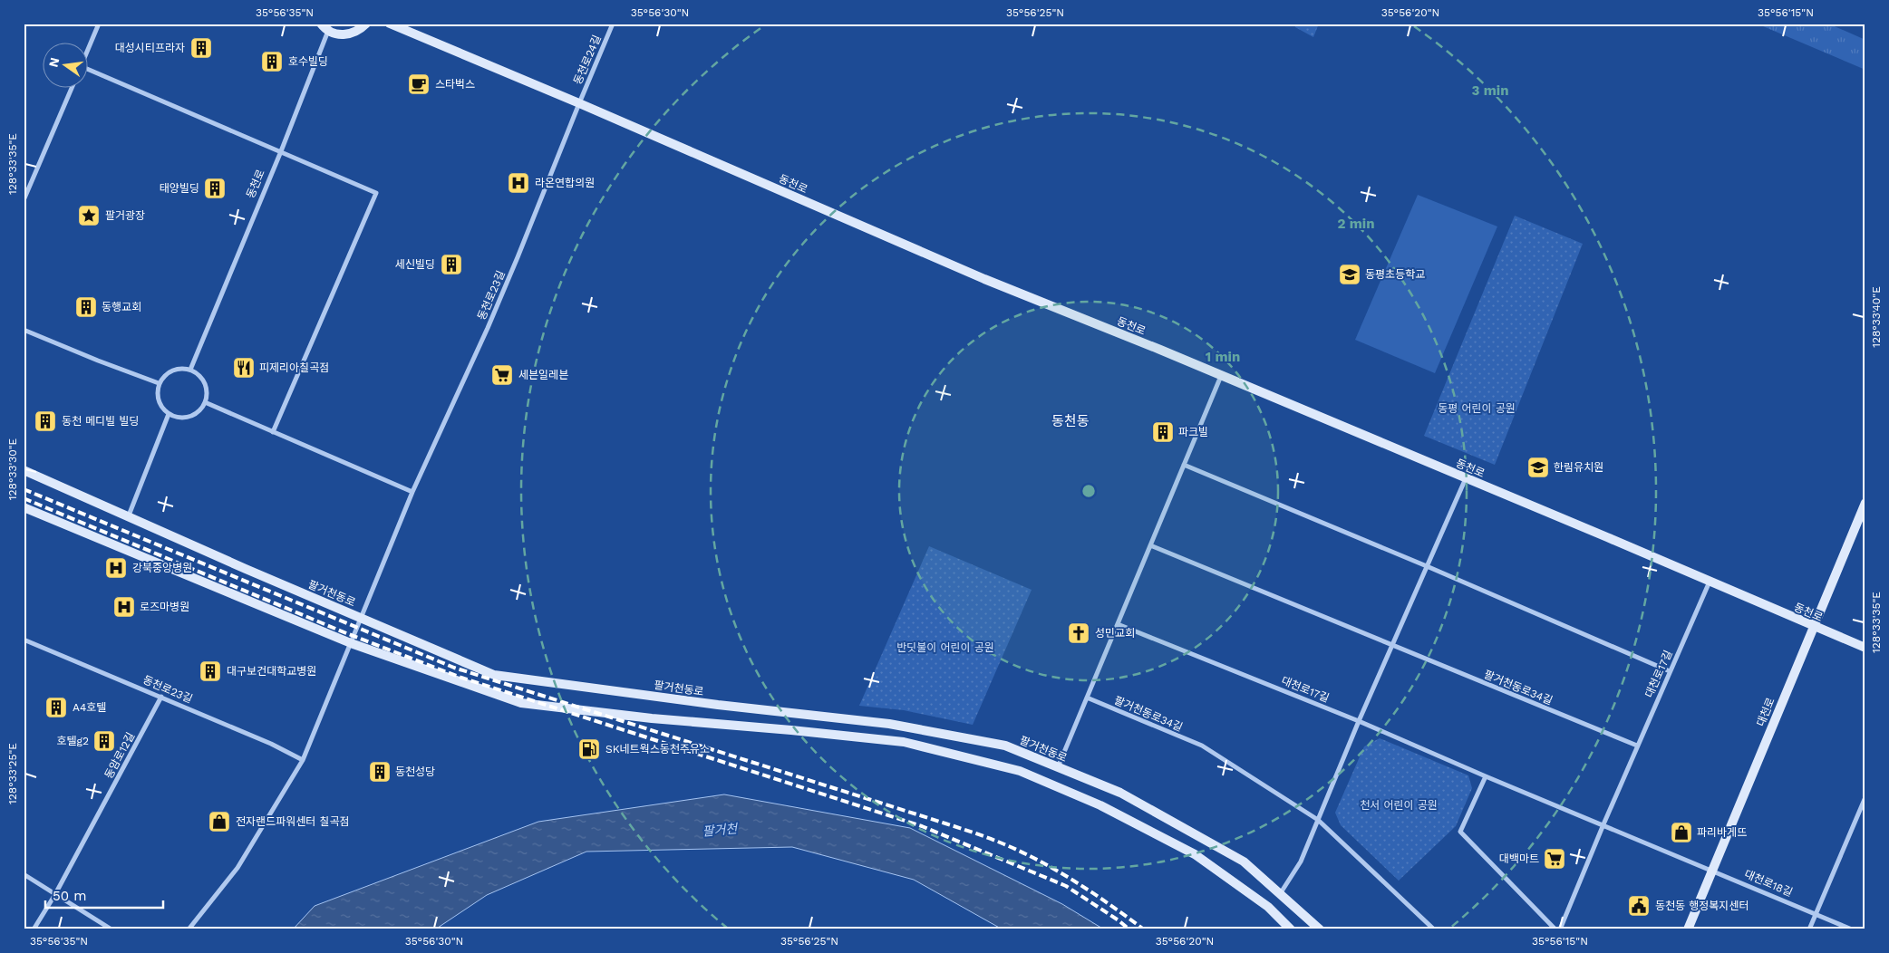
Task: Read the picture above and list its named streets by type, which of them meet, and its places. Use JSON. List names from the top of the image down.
{
  "streets": {
    "main road": ["동천로", "팔거천동로", "대천로"],
    "street": [
      "동천로24길",
      "동천로23길",
      "대천로17길",
      "팔거천동로34길",
      "동암로12길",
      "대천로18길"
    ]
  },
  "crossings": [
    ["동천로24길", "동천로"],
    ["동천로24길", "동천로23길"],
    ["동천로", "동천로23길"],
    ["동천로", "대천로17길"],
    ["동천로", "대천로"],
    ["동천로23길", "팔거천동로"],
    ["동천로23길", "동암로12길"],
    ["대천로17길", "팔거천동로34길"],
    ["대천로17길", "대천로"],
    ["대천로17길", "대천로18길"],
    ["대천로", "대천로18길"]
  ],
  "districts": ["동천동"],
  "water": ["팔거천"],
  "parks": ["동평 어린이 공원", "반딧불이 어린이 공원", "천서 어린이 공원"],
  "places": {
    "building": [
      "대성시티프라자",
      "호수빌딩",
      "태양빌딩",
      "세신빌딩",
      "동행교회",
      "동천 메디빌 빌딩",
      "파크빌",
      "대구보건대학교병원",
      "A4호텔",
      "호텔g2",
      "동천성당"
    ],
    "cafe": ["스타벅스"],
    "hospital": ["라온연합의원", "강북중앙병원", "로즈마병원"],
    "place": ["팔거광장"],
    "school or university": ["동평초등학교", "한림유치원"],
    "restaurant": ["피제리아칠곡점"],
    "supermarket": ["세븐일레븐", "대백마트"],
    "church": ["성민교회"],
    "fuel station": ["SK네트웍스동천주유소"],
    "shop": ["전자랜드파워센터 칠곡점", "파리바게뜨"],
    "public building": ["동천동 행정복지센터"]
  },
  "scale_bar": "50 m",
  "north": "left",
  "coordinates": [
    "35°56'35\"N",
    "35°56'30\"N",
    "35°56'25\"N",
    "35°56'20\"N",
    "35°56'15\"N",
    "128°33'35\"E",
    "128°33'40\"E",
    "128°33'30\"E",
    "128°33'25\"E"
  ],
  "rings": ["3 min", "2 min", "1 min"]
}
